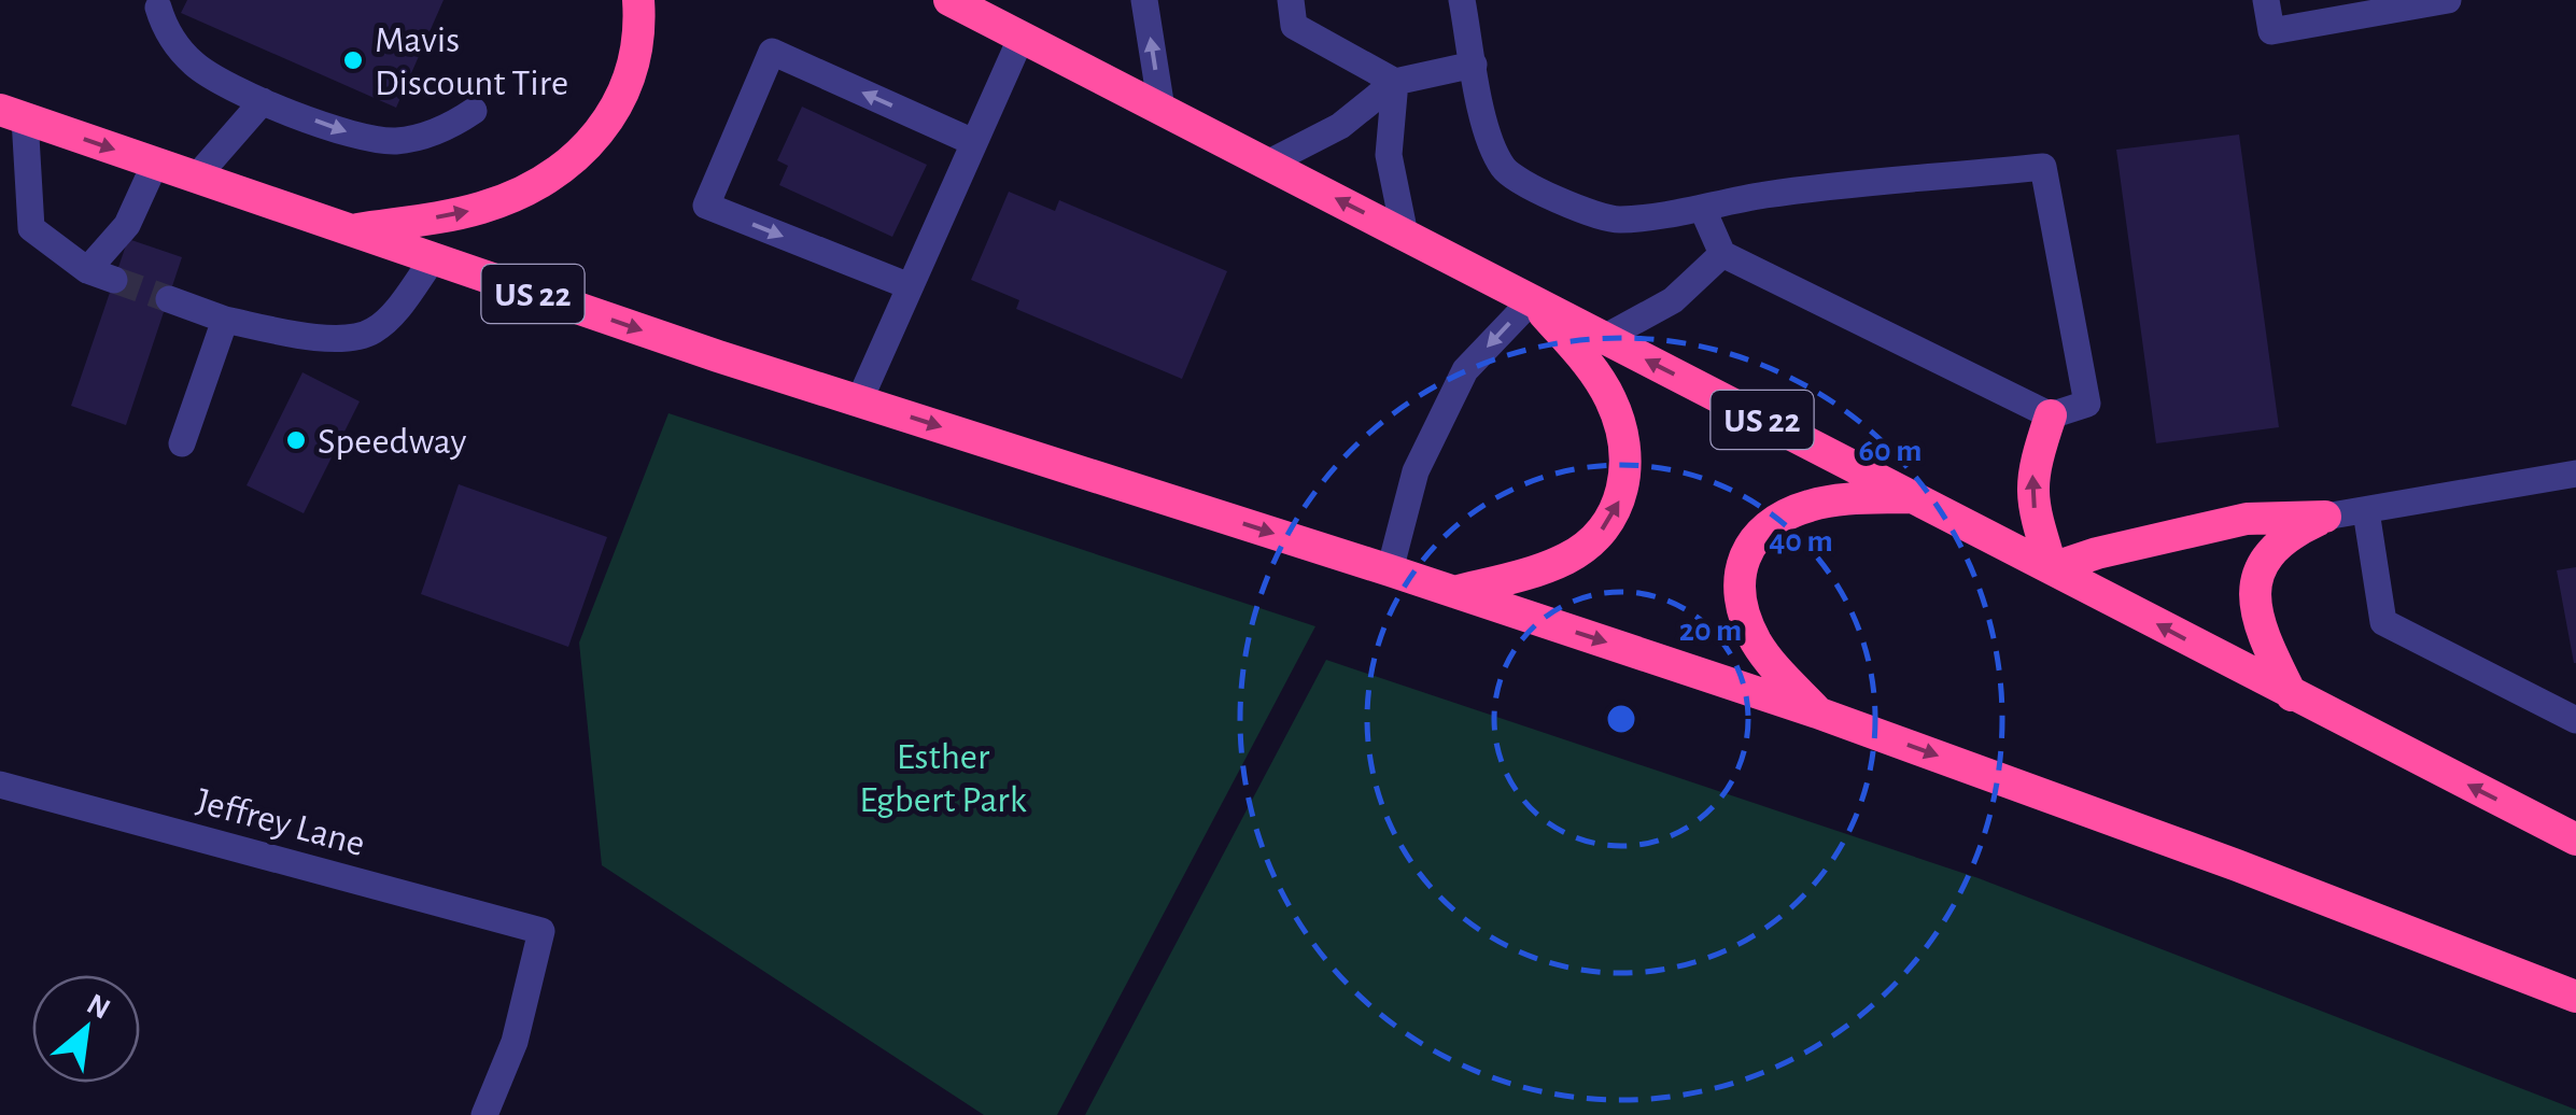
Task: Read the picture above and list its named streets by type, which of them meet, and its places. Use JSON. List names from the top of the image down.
{
  "streets": {
    "highway": ["US 22"],
    "street": ["Jeffrey Lane"]
  },
  "parks": ["Esther Egbert Park"],
  "places": ["Mavis Discount Tire", "Speedway"],
  "north": "top right",
  "rings": ["60 m", "40 m", "20 m"]
}
